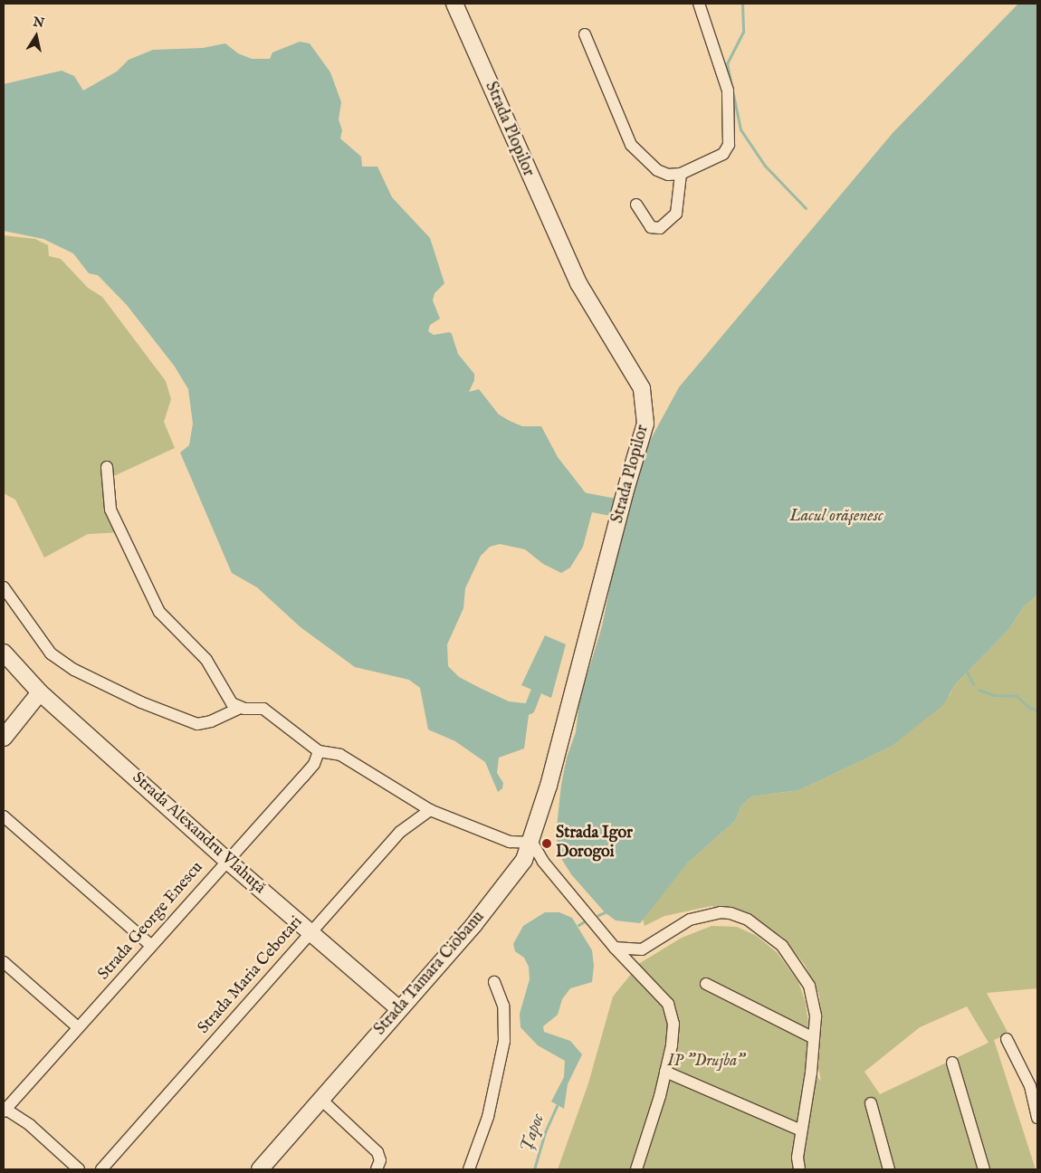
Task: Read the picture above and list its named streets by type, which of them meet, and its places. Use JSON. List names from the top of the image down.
{
  "streets": {
    "street": [
      "Strada Plopilor",
      "Strada Аlexandru Vlahuță",
      "Strada George Enescu",
      "Strada Tamara Ciobanu",
      "Strada Maria Cebotari"
    ]
  },
  "crossings": [
    ["Strada Plopilor", "Strada Tamara Ciobanu"],
    ["Strada Аlexandru Vlahuță", "Strada George Enescu"],
    ["Strada Аlexandru Vlahuță", "Strada Tamara Ciobanu"],
    ["Strada Аlexandru Vlahuță", "Strada Maria Cebotari"]
  ],
  "water": ["Lacul orăşenesc", "Țapoc"],
  "parks": ["IP \"Drujba\""],
  "places": ["Strada Igor Dorogoi"],
  "north": "top"
}
